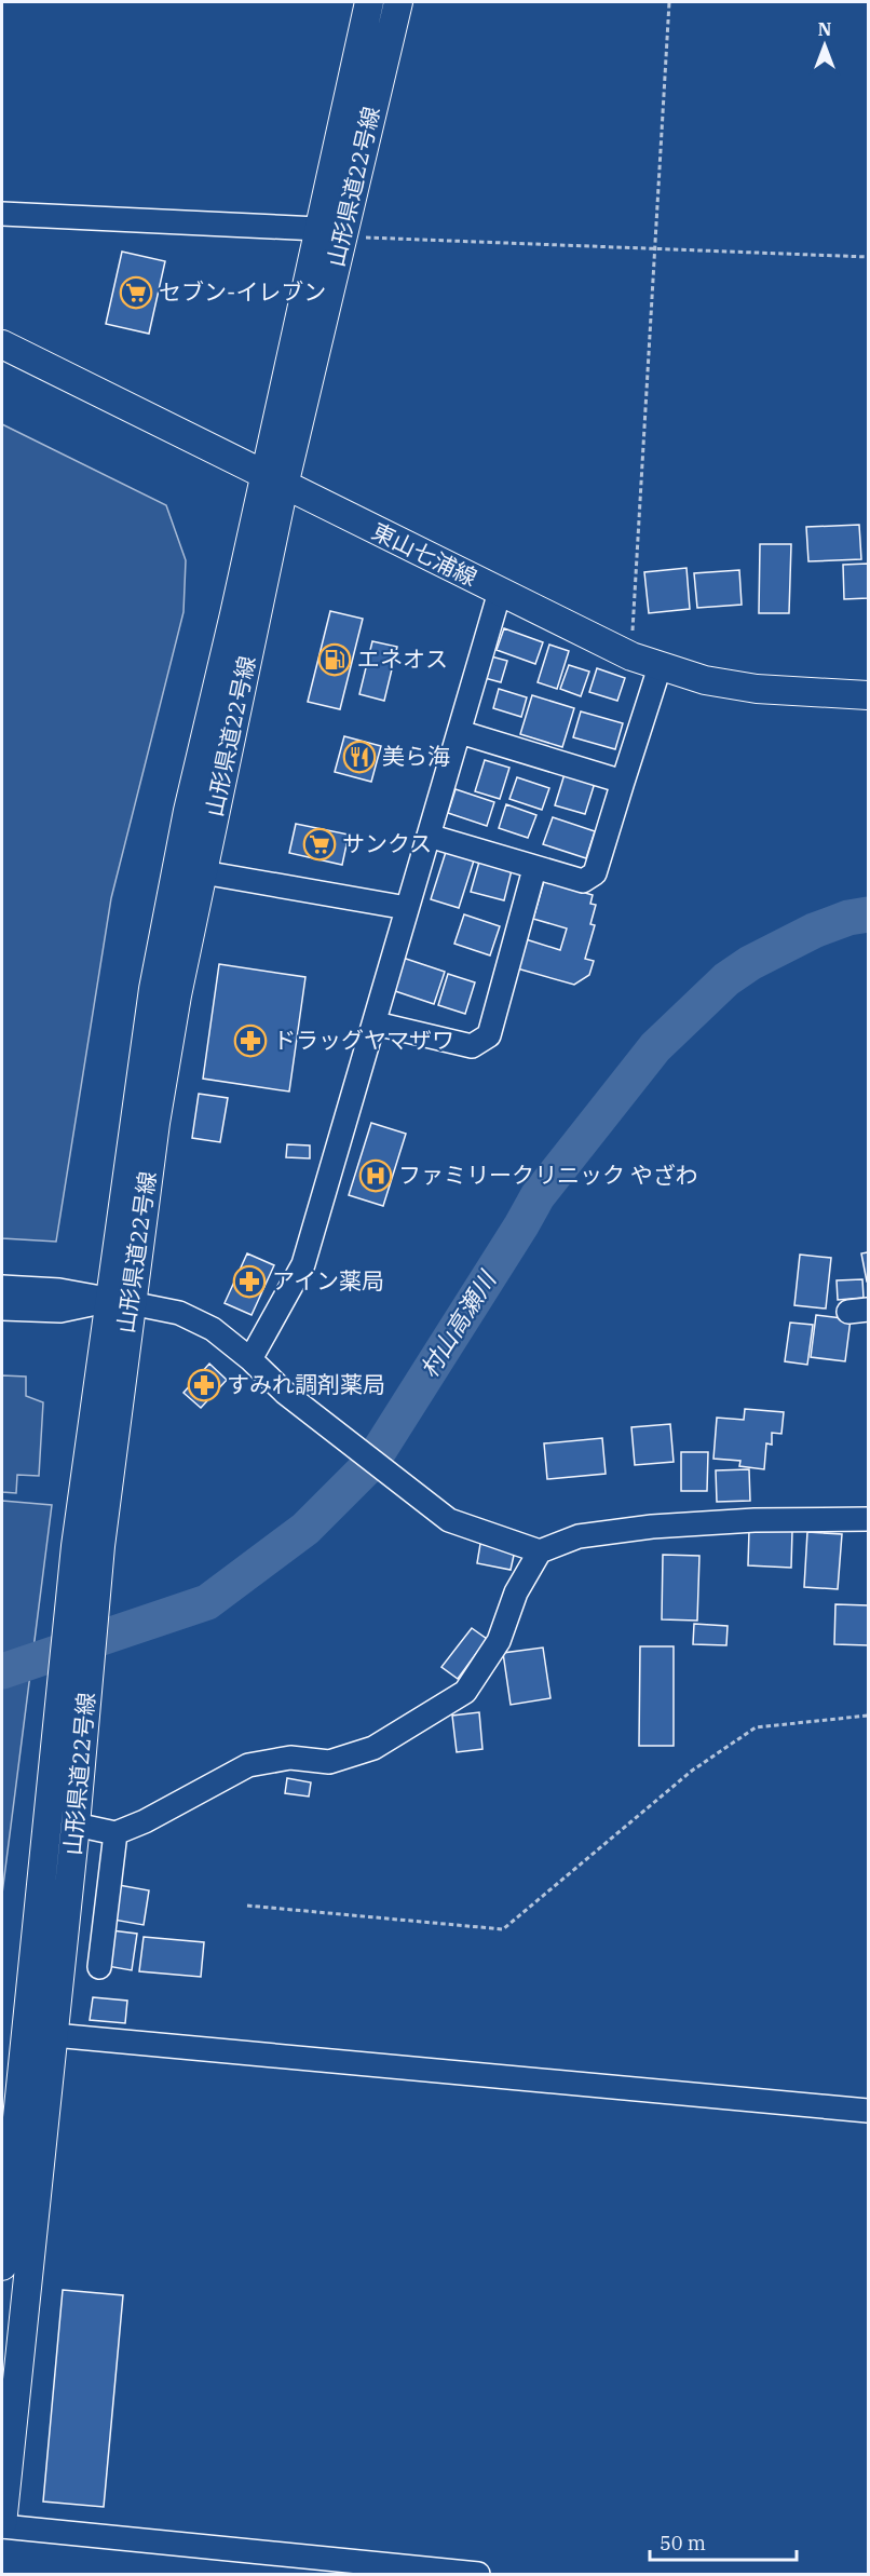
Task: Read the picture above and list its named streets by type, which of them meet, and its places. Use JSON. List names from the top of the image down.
{
  "streets": {
    "main road": ["山形県道22号線", "東山七浦線"]
  },
  "crossings": [
    ["山形県道22号線", "東山七浦線"]
  ],
  "water": ["村山高瀬川"],
  "places": {
    "supermarket": ["セブン-イレブン", "サンクス"],
    "fuel station": ["エネオス"],
    "restaurant": ["美ら海"],
    "pharmacy": ["ドラッグヤマザワ", "アイン薬局", "すみれ調剤薬局"],
    "hospital": ["ファミリークリニック やざわ"]
  },
  "scale_bar": "50 m",
  "north": "top"
}
